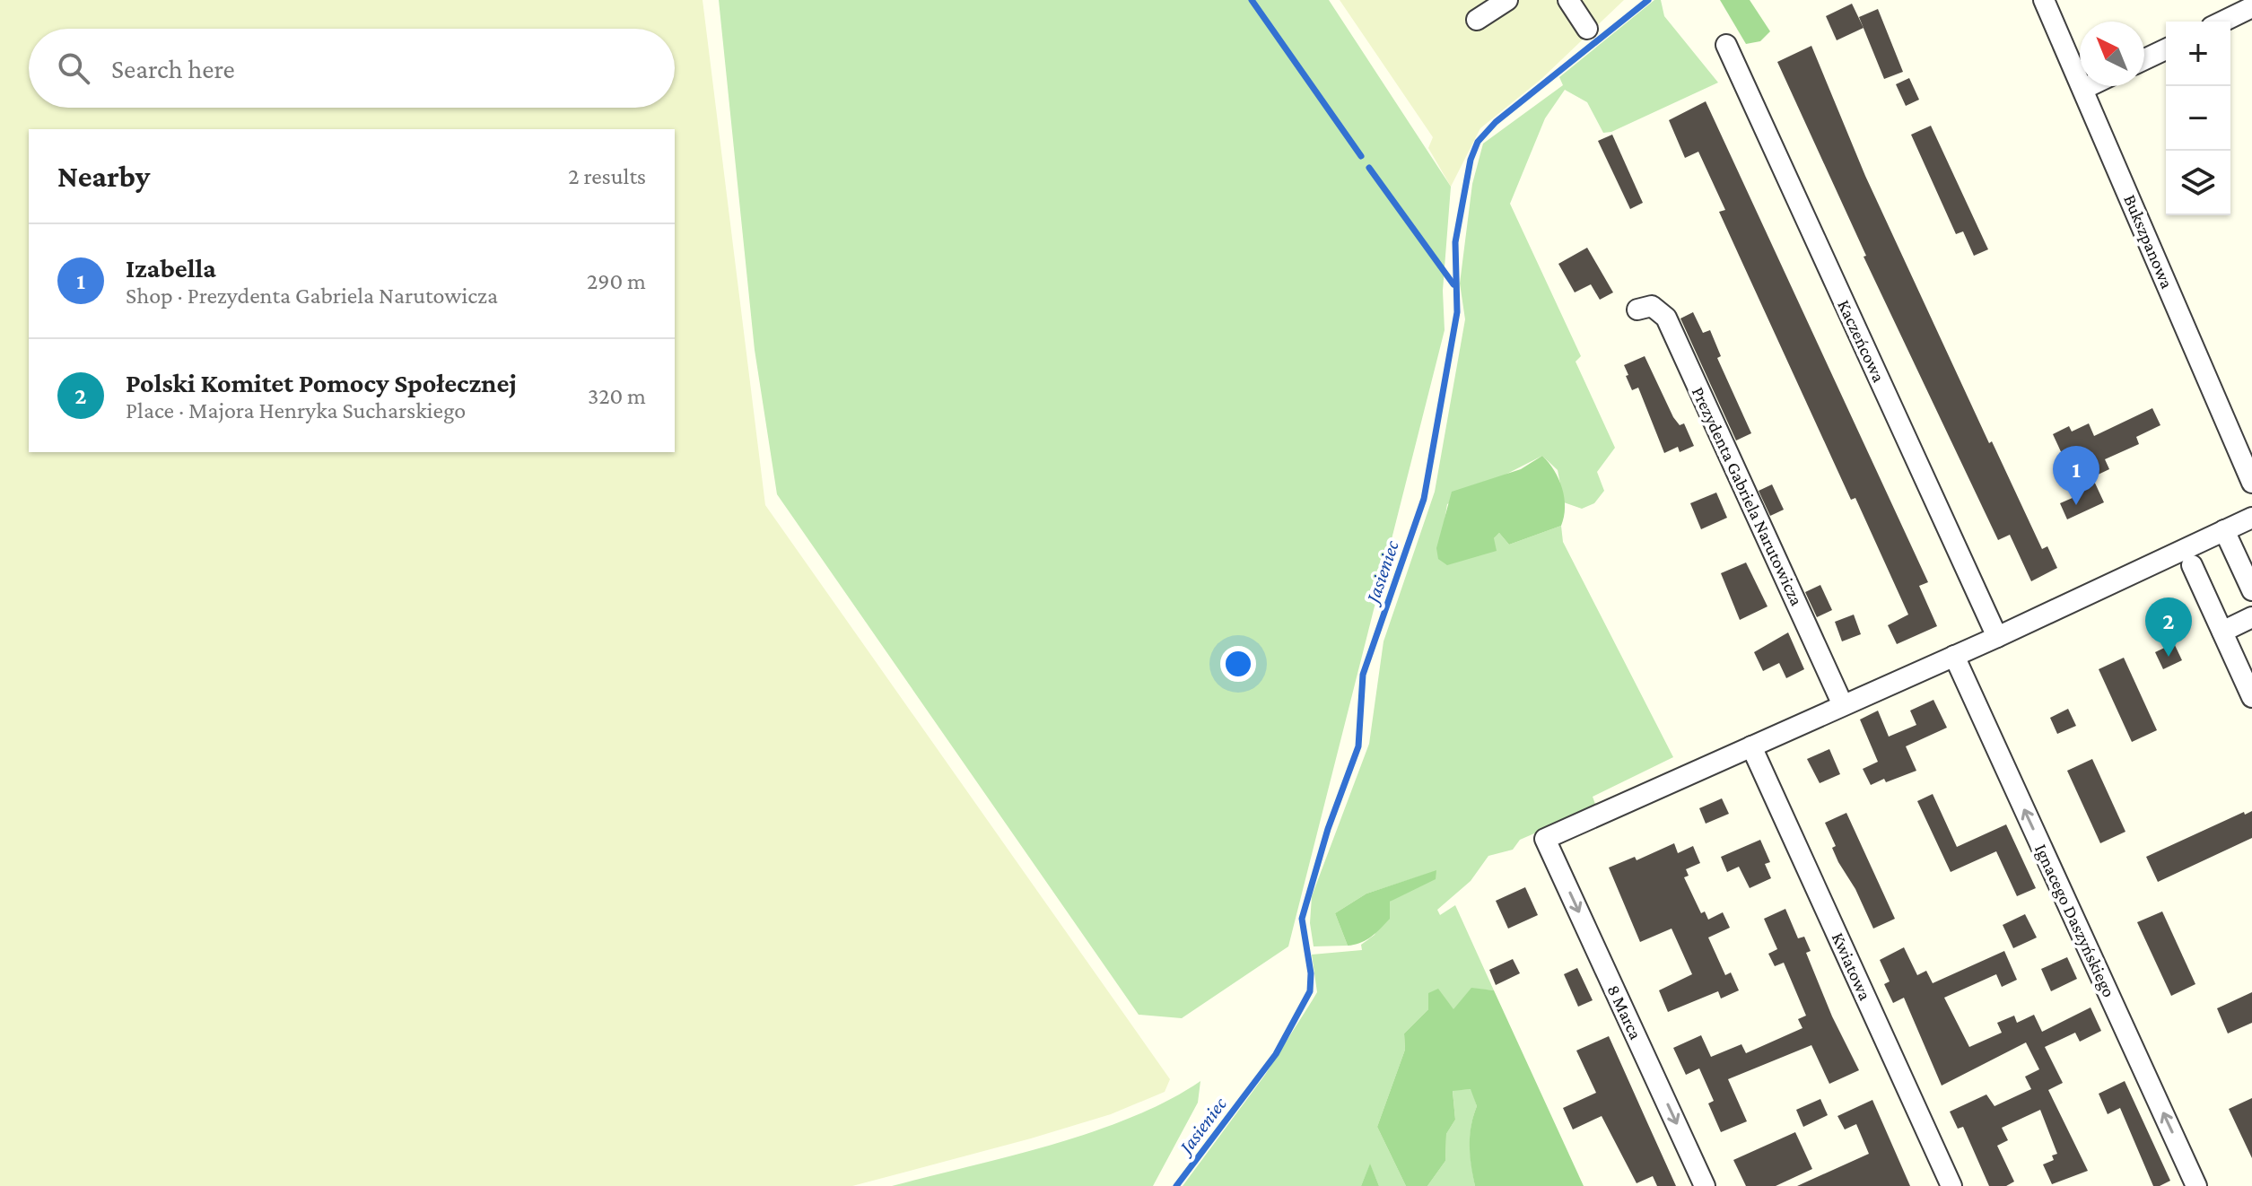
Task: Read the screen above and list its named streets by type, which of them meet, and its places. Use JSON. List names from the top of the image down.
{
  "streets": {
    "street": [
      "Bukszpanowa",
      "Kaczeńcowa",
      "Prezydenta Gabriela Narutowicza",
      "Ignacego Daszyńskiego",
      "Kwiatowa",
      "8 Marca"
    ]
  },
  "crossings": [
    ["Kwiatowa", "8 Marca"]
  ],
  "one_way": ["Ignacego Daszyńskiego"],
  "water": ["Jasieniec"],
  "north": "top left",
  "page": {
    "map_buttons": ["+", "−"],
    "search": "Search here",
    "heading": ["Nearby", "2 results"],
    "list": [
      {
        "mark": "1",
        "name": "Izabella",
        "note": "Shop · Prezydenta Gabriela Narutowicza",
        "value": "290 m"
      },
      {
        "mark": "2",
        "name": "Polski Komitet Pomocy Społecznej",
        "note": "Place · Majora Henryka Sucharskiego",
        "value": "320 m"
      }
    ],
    "pins": ["1", "2"]
  }
}
